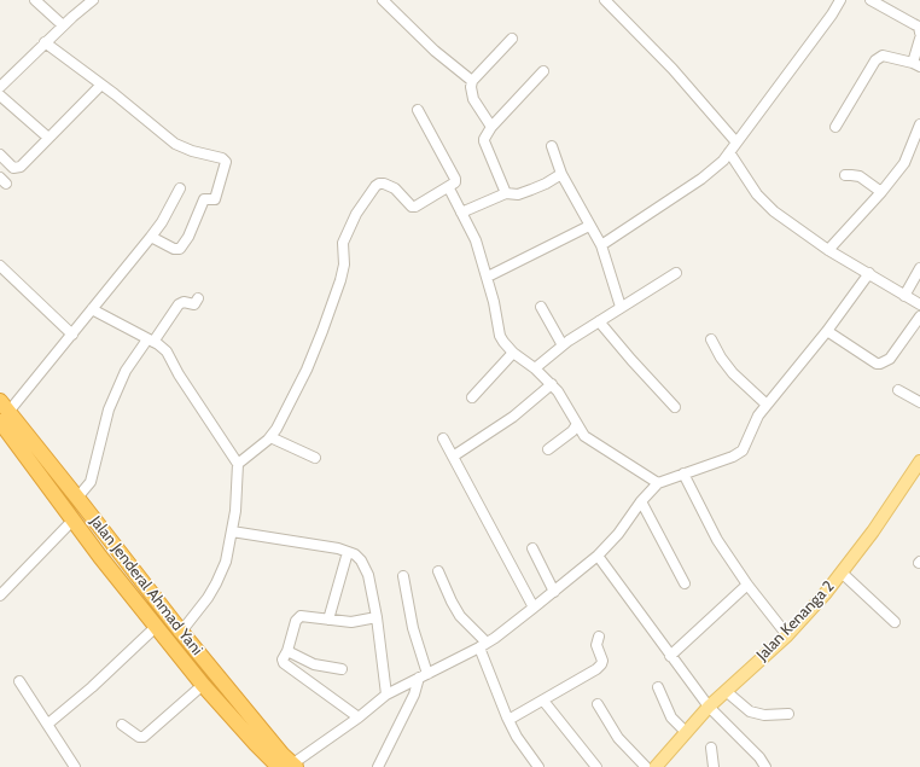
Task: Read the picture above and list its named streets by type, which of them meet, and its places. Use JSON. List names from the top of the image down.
{
  "streets": {
    "highway": ["Jalan Jenderal Ahmad Yani"],
    "main road": ["Jalan Kenanga 2"]
  }
}
